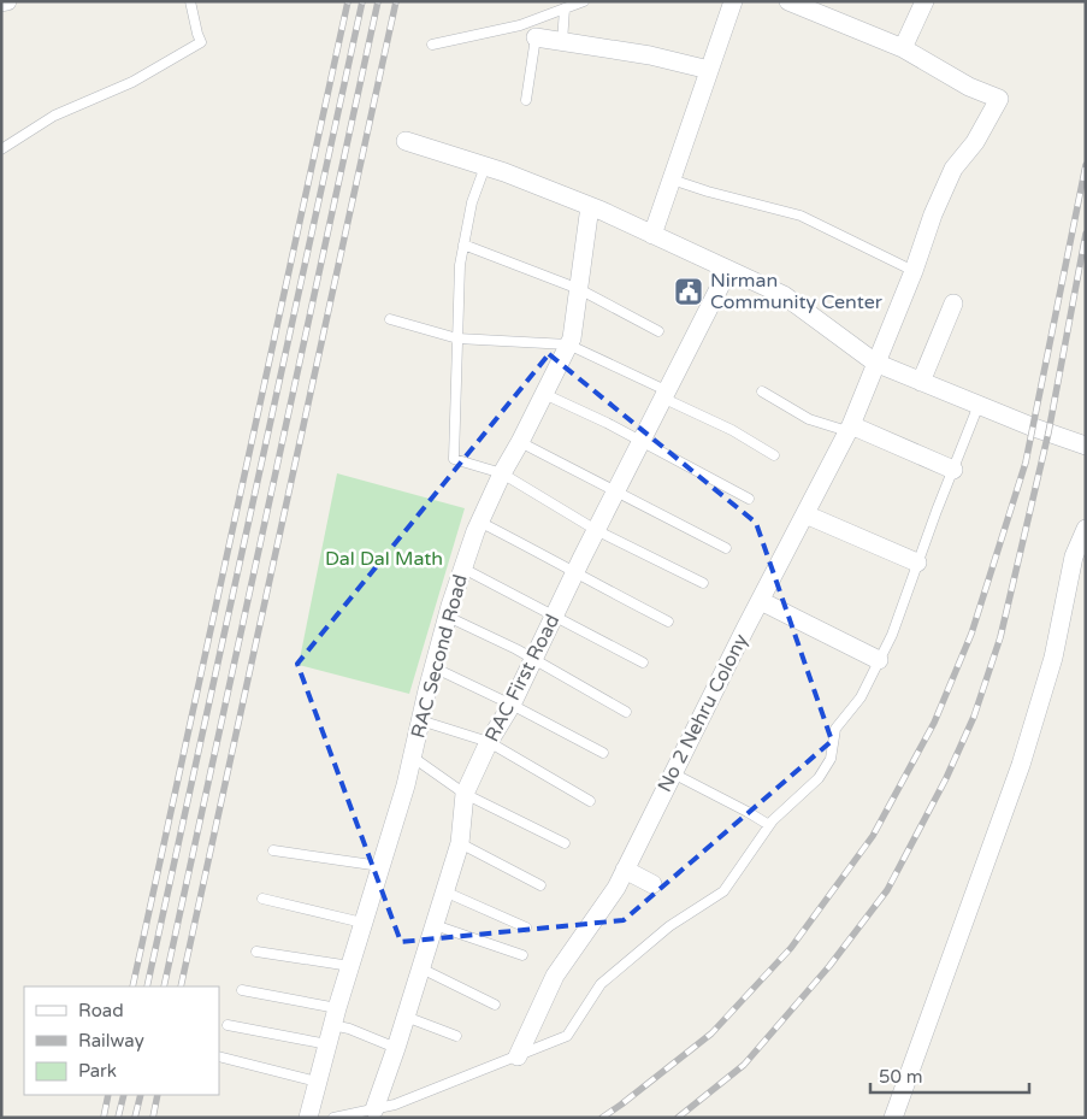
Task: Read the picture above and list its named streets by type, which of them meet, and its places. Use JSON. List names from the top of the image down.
{
  "streets": {
    "street": ["RAC Second Road", "RAC First Road", "No 2 Nehru Colony"]
  },
  "parks": ["Dal Dal Math"],
  "places": {
    "public building": ["Nirman Community Center"]
  },
  "legend": ["Road", "Railway", "Park"],
  "scale_bar": "50 m"
}
